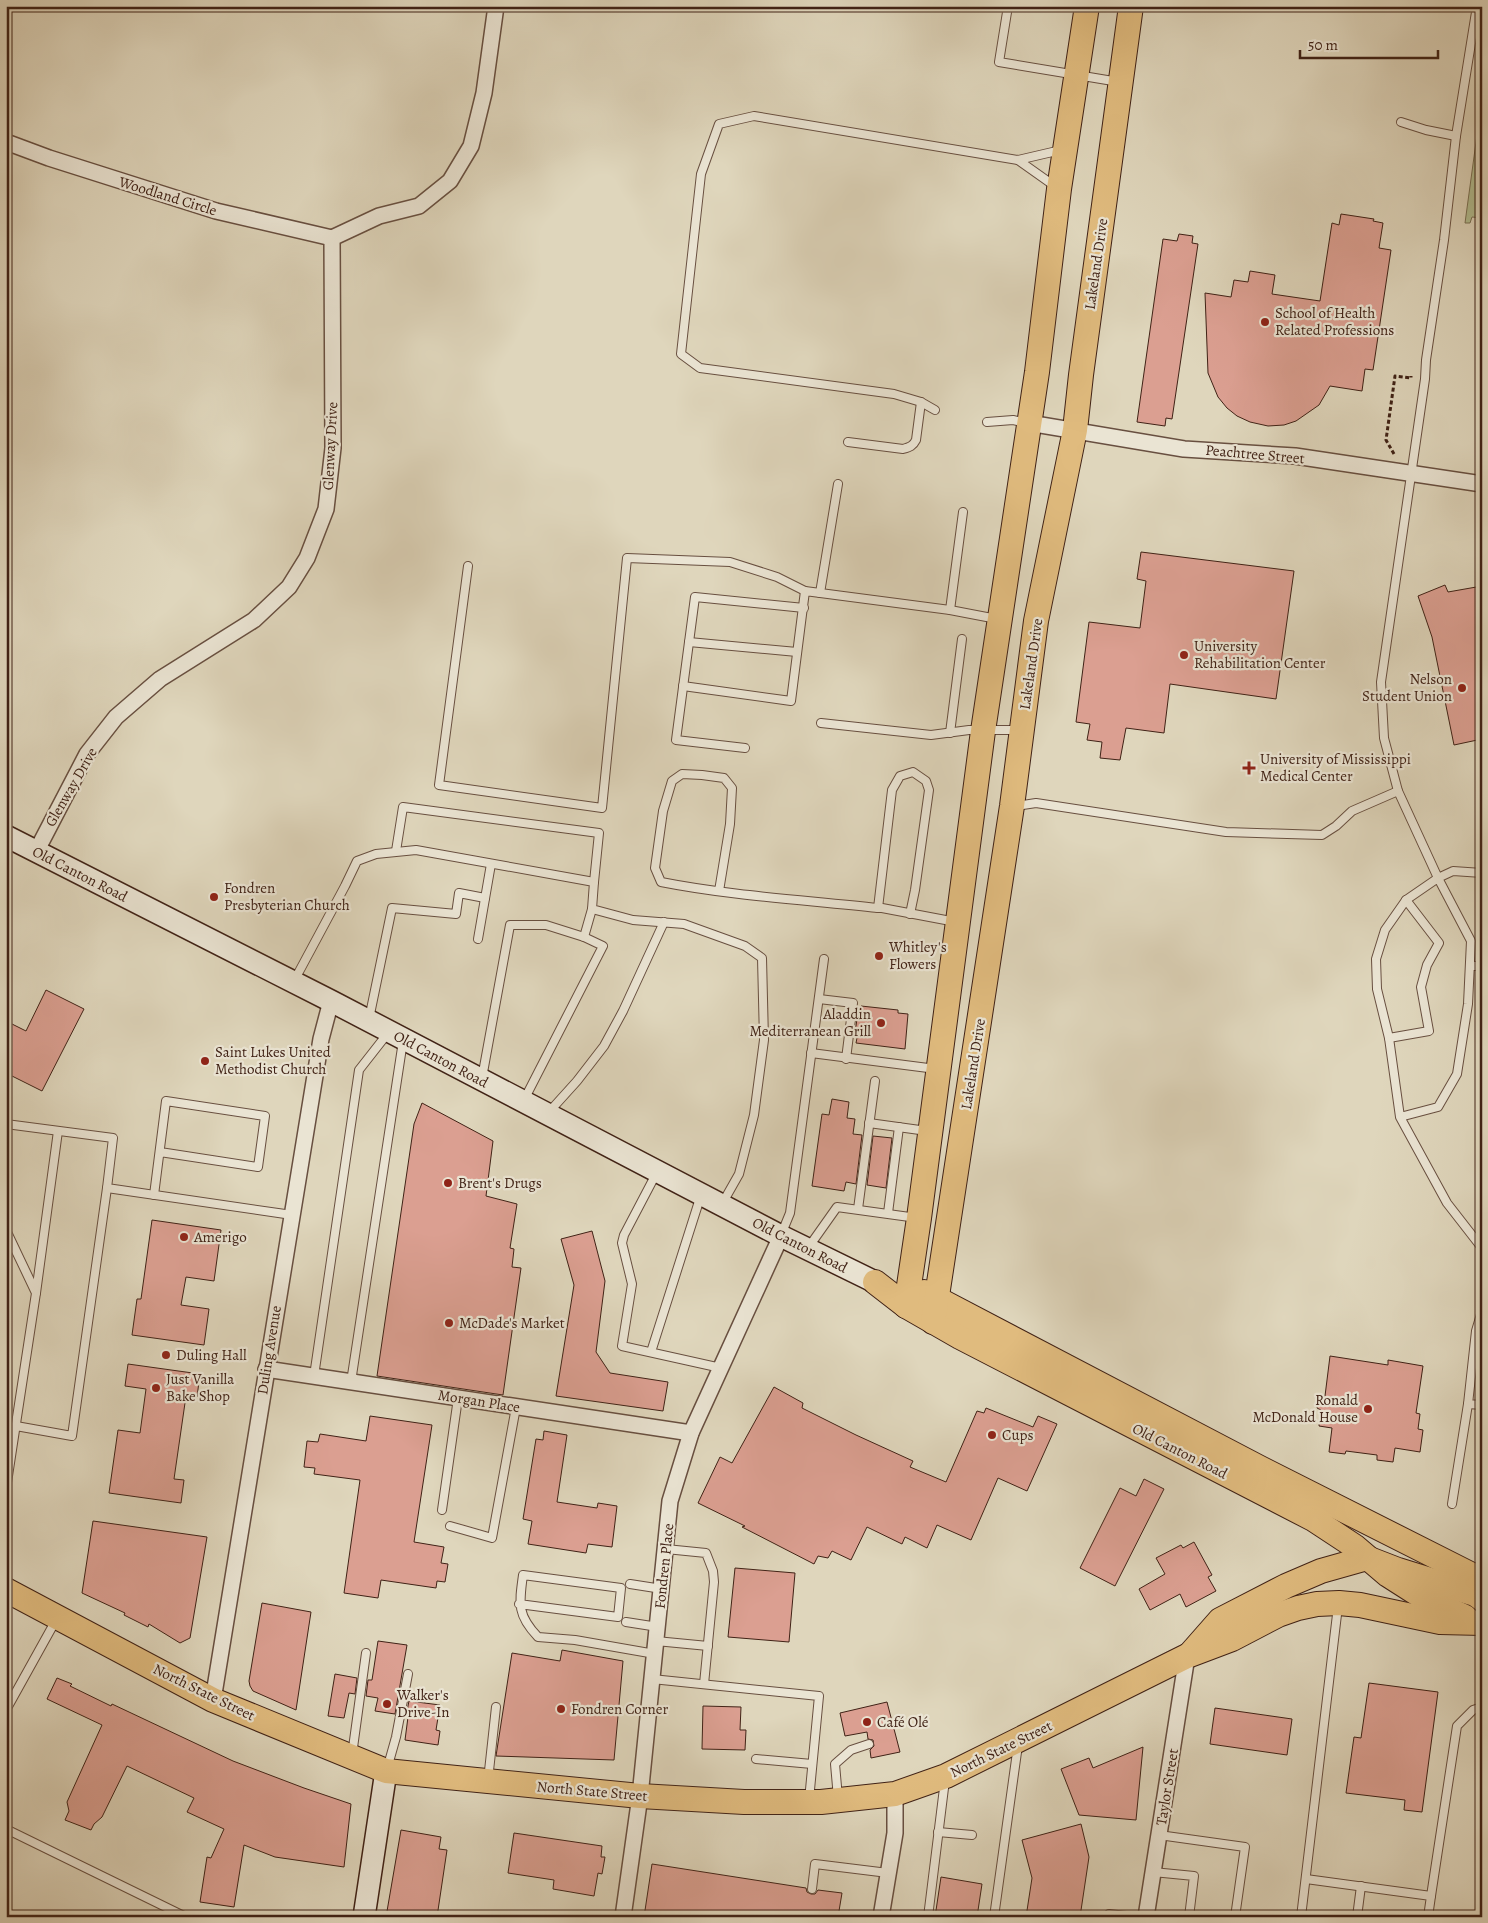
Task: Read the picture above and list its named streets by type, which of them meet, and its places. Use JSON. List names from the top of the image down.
{
  "streets": {
    "main road": ["Lakeland Drive", "Old Canton Road", "North State Street"],
    "street": [
      "Woodland Circle",
      "Glenway Drive",
      "Peachtree Street",
      "Duling Avenue",
      "Morgan Place",
      "Fondren Place",
      "Taylor Street"
    ]
  },
  "crossings": [
    ["Woodland Circle", "Glenway Drive"],
    ["Lakeland Drive", "Peachtree Street"],
    ["Lakeland Drive", "Old Canton Road"],
    ["Glenway Drive", "Old Canton Road"],
    ["Old Canton Road", "Duling Avenue"],
    ["Old Canton Road", "Fondren Place"],
    ["Old Canton Road", "North State Street"],
    ["Duling Avenue", "Morgan Place"],
    ["Duling Avenue", "North State Street"],
    ["Morgan Place", "Fondren Place"],
    ["Fondren Place", "North State Street"],
    ["North State Street", "Taylor Street"]
  ],
  "places": {
    "other": [
      "School of Health Related Professions",
      "University Rehabilitation Center",
      "Nelson Student Union",
      "Fondren Presbyterian Church",
      "Whitley's Flowers",
      "Aladdin Mediterranean Grill",
      "Saint Lukes United Methodist Church",
      "Brent's Drugs",
      "Amerigo",
      "McDade's Market",
      "Duling Hall",
      "Just Vanilla Bake Shop",
      "Ronald McDonald House",
      "Cups",
      "Walker's Drive-In",
      "Fondren Corner",
      "Café Olé"
    ],
    "health": ["University of Mississippi Medical Center"]
  },
  "scale_bar": "50 m"
}
